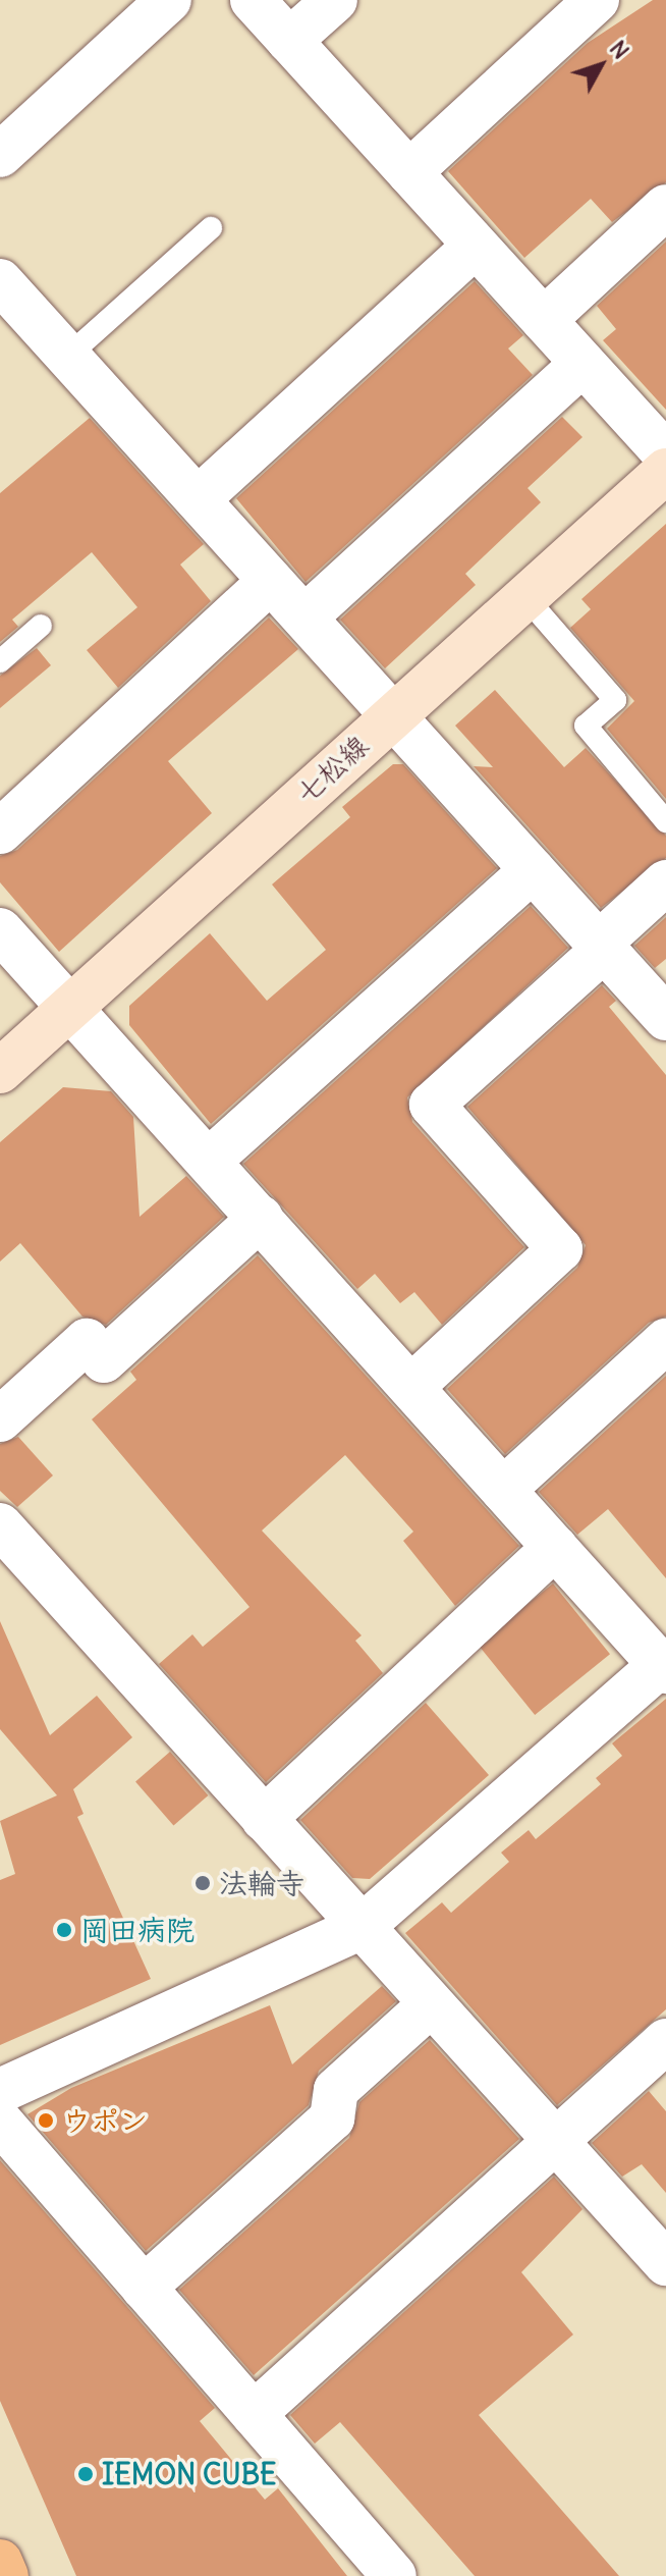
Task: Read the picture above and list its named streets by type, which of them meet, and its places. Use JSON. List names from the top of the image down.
{
  "streets": {
    "street": ["七松線"]
  },
  "places": [
    "法輪寺",
    "岡田病院",
    "ウポン",
    "IEMON CUBE"
  ],
  "north": "top right"
}
